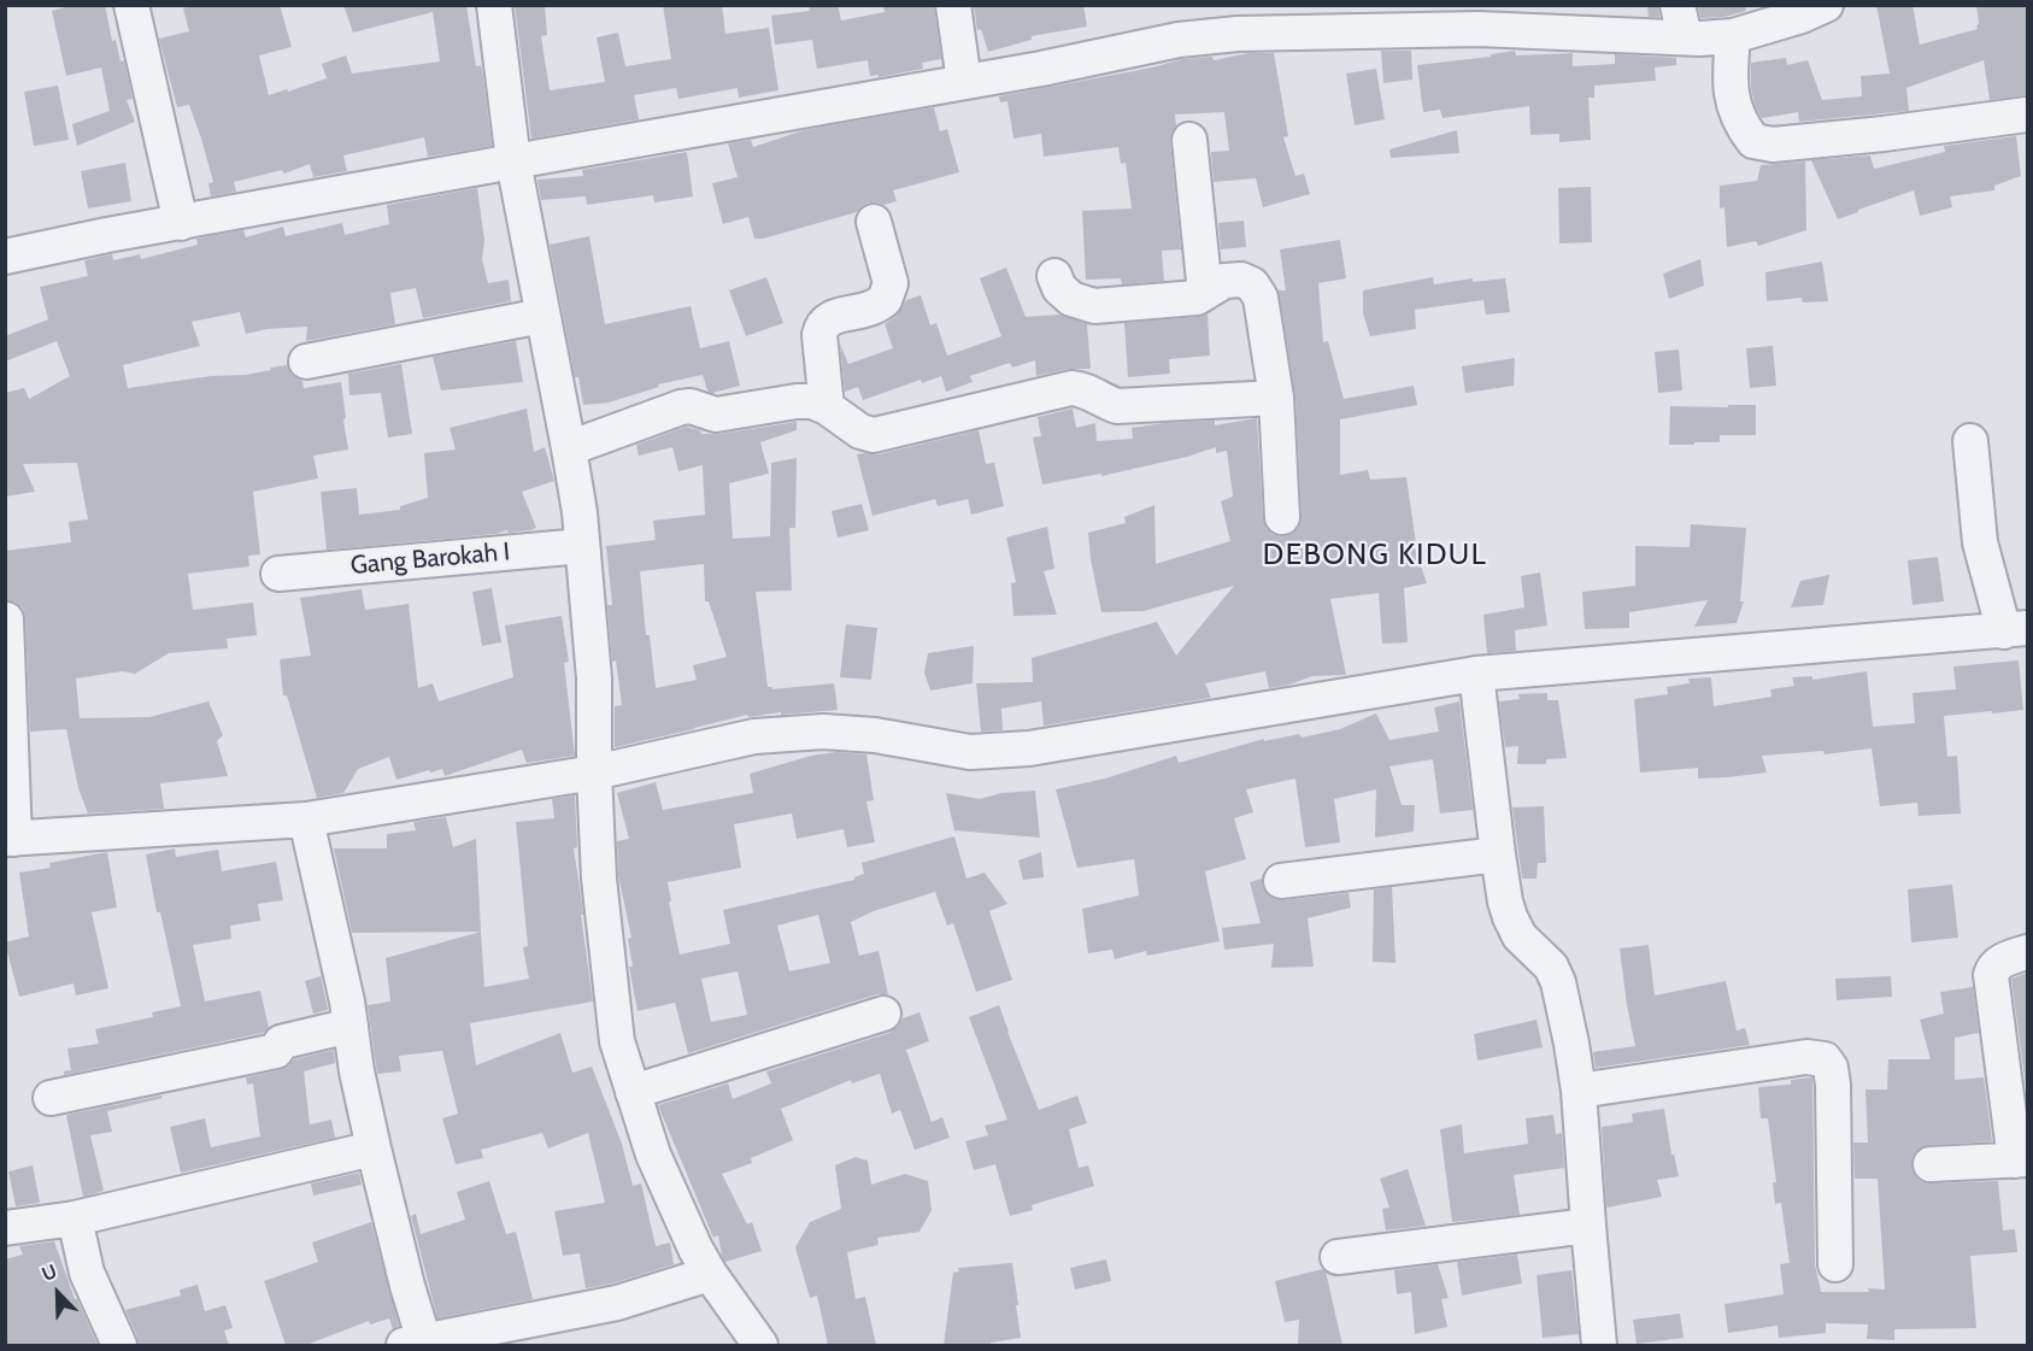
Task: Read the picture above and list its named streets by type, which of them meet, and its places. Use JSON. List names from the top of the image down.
{
  "streets": {
    "street": ["Gang Barokah I"]
  },
  "districts": ["DEBONG KIDUL"],
  "north": "top left"
}
